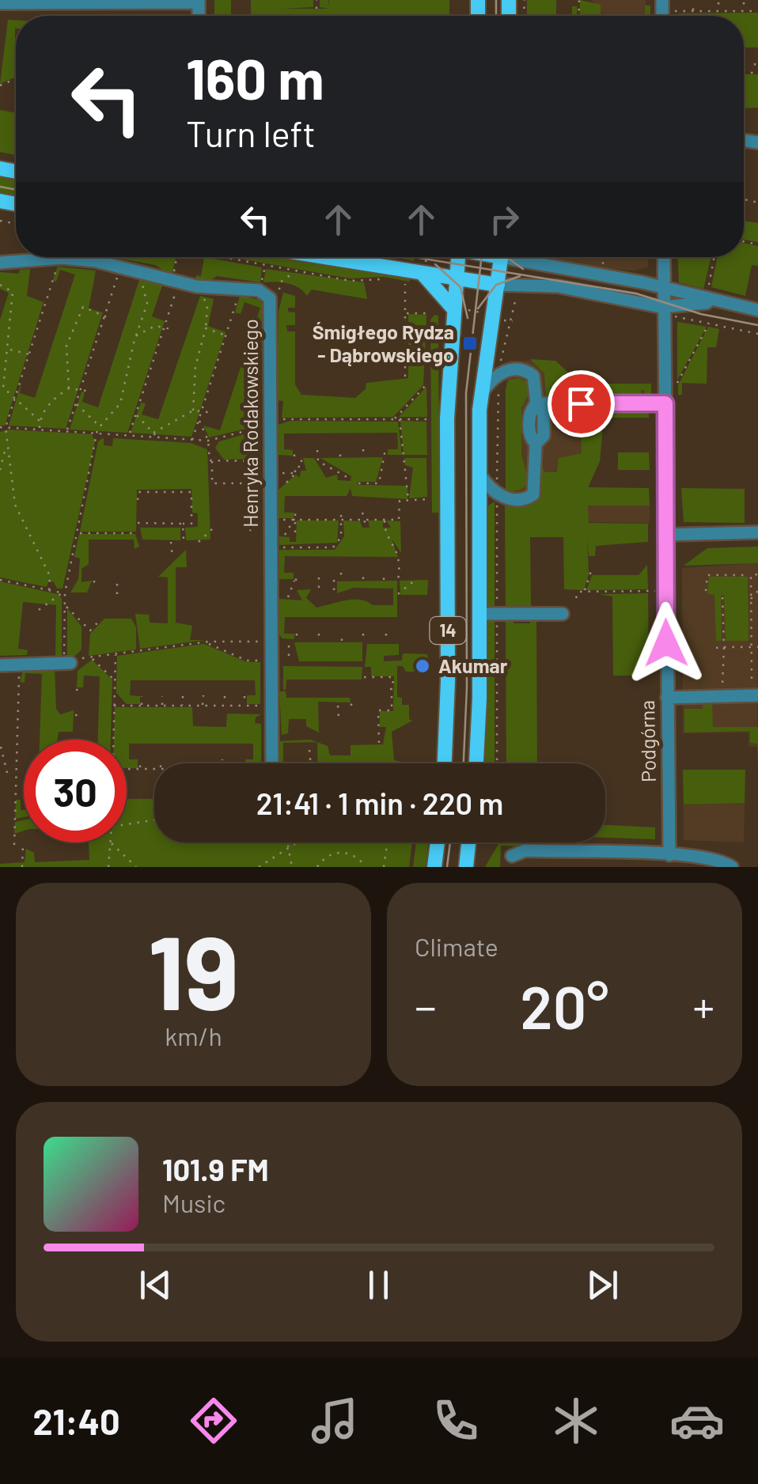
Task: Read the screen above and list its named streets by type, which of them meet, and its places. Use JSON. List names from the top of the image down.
{
  "streets": {
    "main road": ["14"],
    "street": ["Henryka Rodakowskiego", "Podgórna"]
  },
  "places": {
    "transit": ["Śmigłego Rydza - Dąbrowskiego"],
    "other": ["Akumar"]
  },
  "page": {
    "turn": ["160 m", "Turn left"],
    "limit": "30",
    "trip": "21:41 · 1 min · 220 m",
    "tile": [
      ["19", "km/h"],
      "Climate"
    ],
    "heat": ["−", "20°", "+"],
    "song": ["101.9 FM", "Music"],
    "tabs": "21:40"
  }
}
